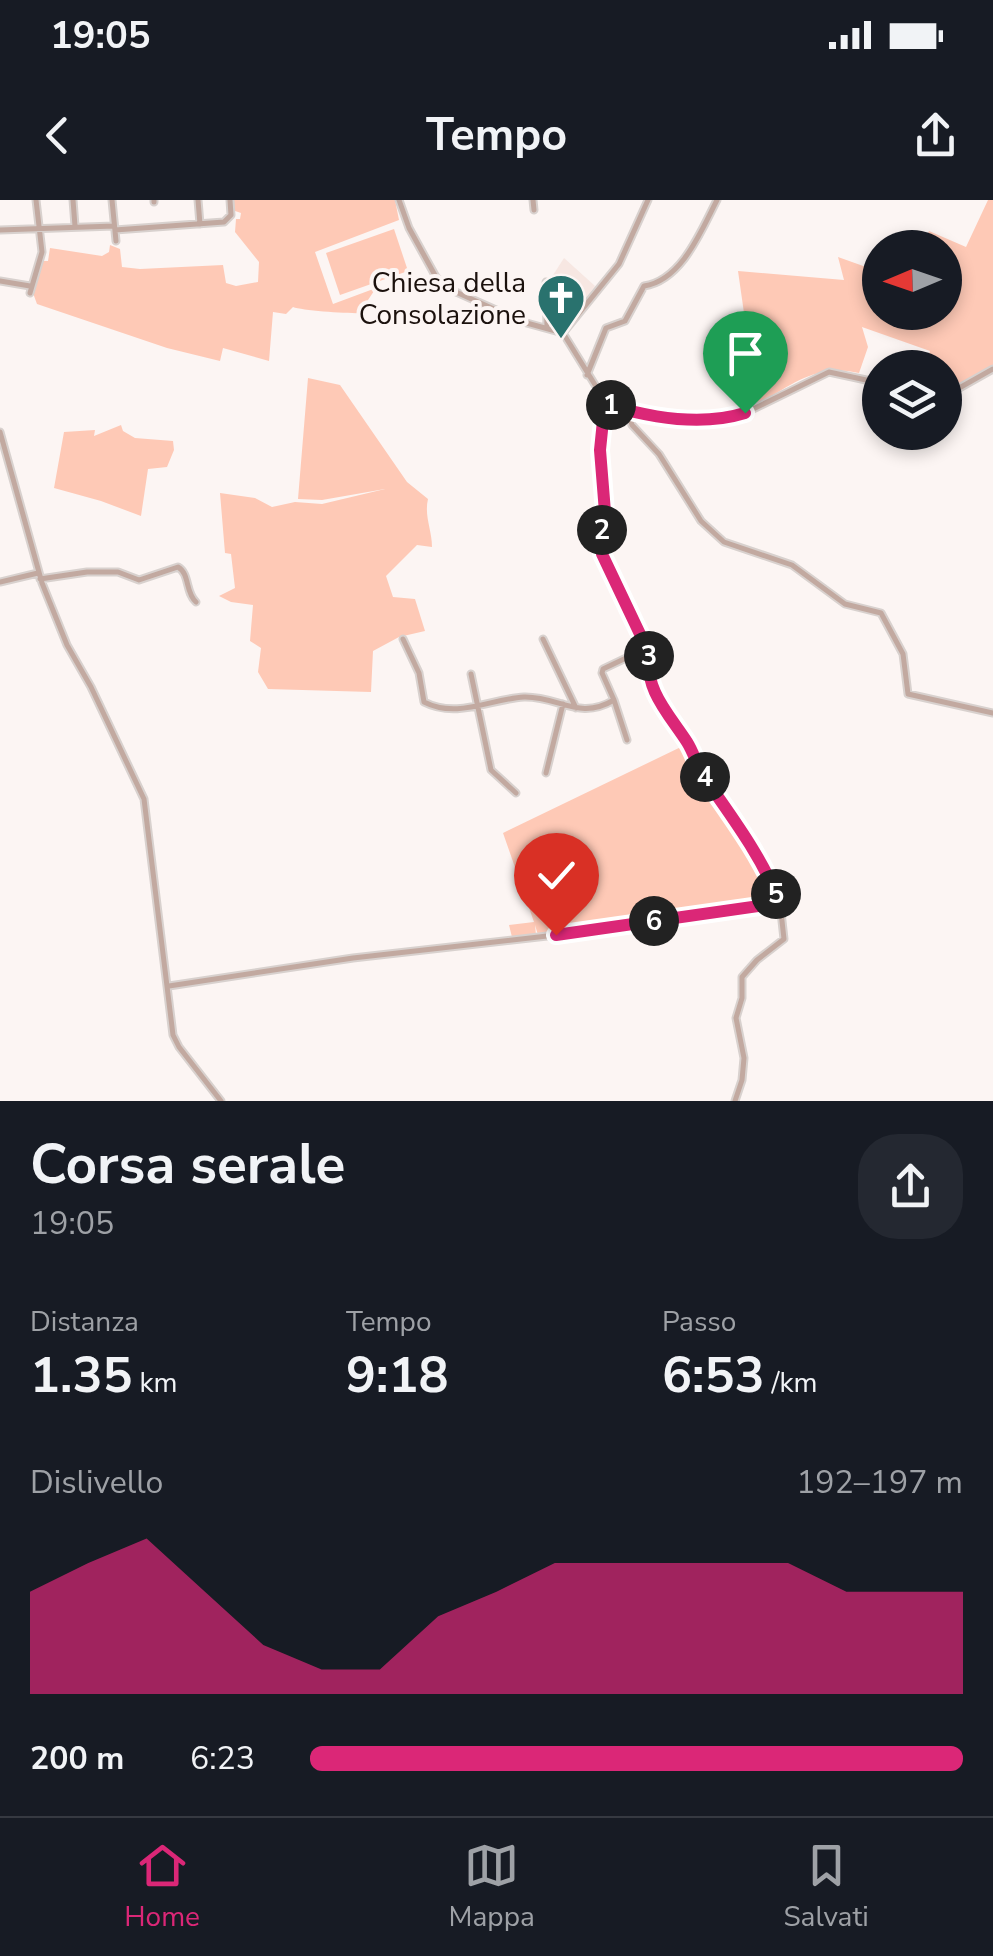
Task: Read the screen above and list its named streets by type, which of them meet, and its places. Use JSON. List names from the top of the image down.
{
  "places": {
    "church": ["Chiesa della Consolazione"]
  },
  "north": "left",
  "page": {
    "status": "19:05",
    "header": "Tempo",
    "pins": [
      "1",
      "2",
      "3",
      "4",
      "5",
      "6"
    ],
    "heading": ["Corsa serale", "19:05"],
    "stats": [
      ["Distanza", "1.35 km"],
      ["Tempo", "9:18"],
      ["Passo", "6:53 /km"]
    ],
    "chart": ["Dislivello", "192–197 m"],
    "list": [
      {
        "name": "200 m",
        "note": "6:23"
      }
    ],
    "tabs": ["Home", "Mappa", "Salvati"]
  }
}
